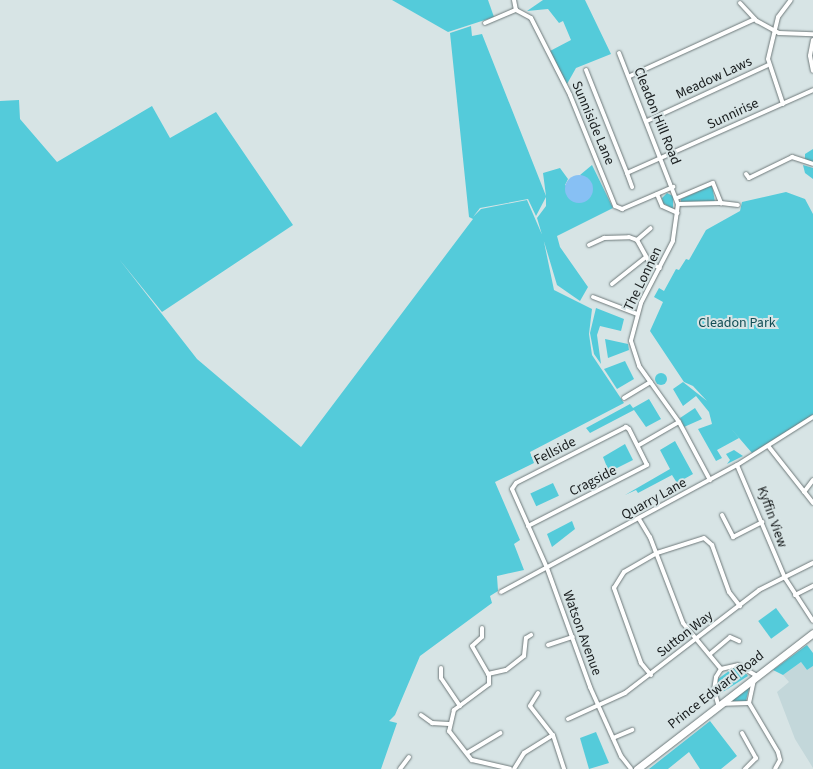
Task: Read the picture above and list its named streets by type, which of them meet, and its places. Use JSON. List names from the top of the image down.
{
  "streets": {
    "main road": ["Prince Edward Road"],
    "street": [
      "Meadow Laws",
      "Sunnirise",
      "Cleadon Hill Road",
      "Sunniside Lane",
      "The Lonnen",
      "Fellside",
      "Cragside",
      "Quarry Lane",
      "Kyffin View",
      "Watson Avenue",
      "Sutton Way"
    ]
  },
  "crossings": [
    ["Meadow Laws", "Cleadon Hill Road"],
    ["Sunnirise", "Cleadon Hill Road"],
    ["Cleadon Hill Road", "Sunniside Lane"],
    ["Cleadon Hill Road", "The Lonnen"],
    ["Sunniside Lane", "The Lonnen"],
    ["The Lonnen", "Quarry Lane"],
    ["Fellside", "Cragside"],
    ["Fellside", "Watson Avenue"],
    ["Cragside", "Watson Avenue"],
    ["Quarry Lane", "Kyffin View"],
    ["Quarry Lane", "Watson Avenue"],
    ["Kyffin View", "Sutton Way"],
    ["Watson Avenue", "Sutton Way"]
  ],
  "parks": ["Cleadon Park"]
}
